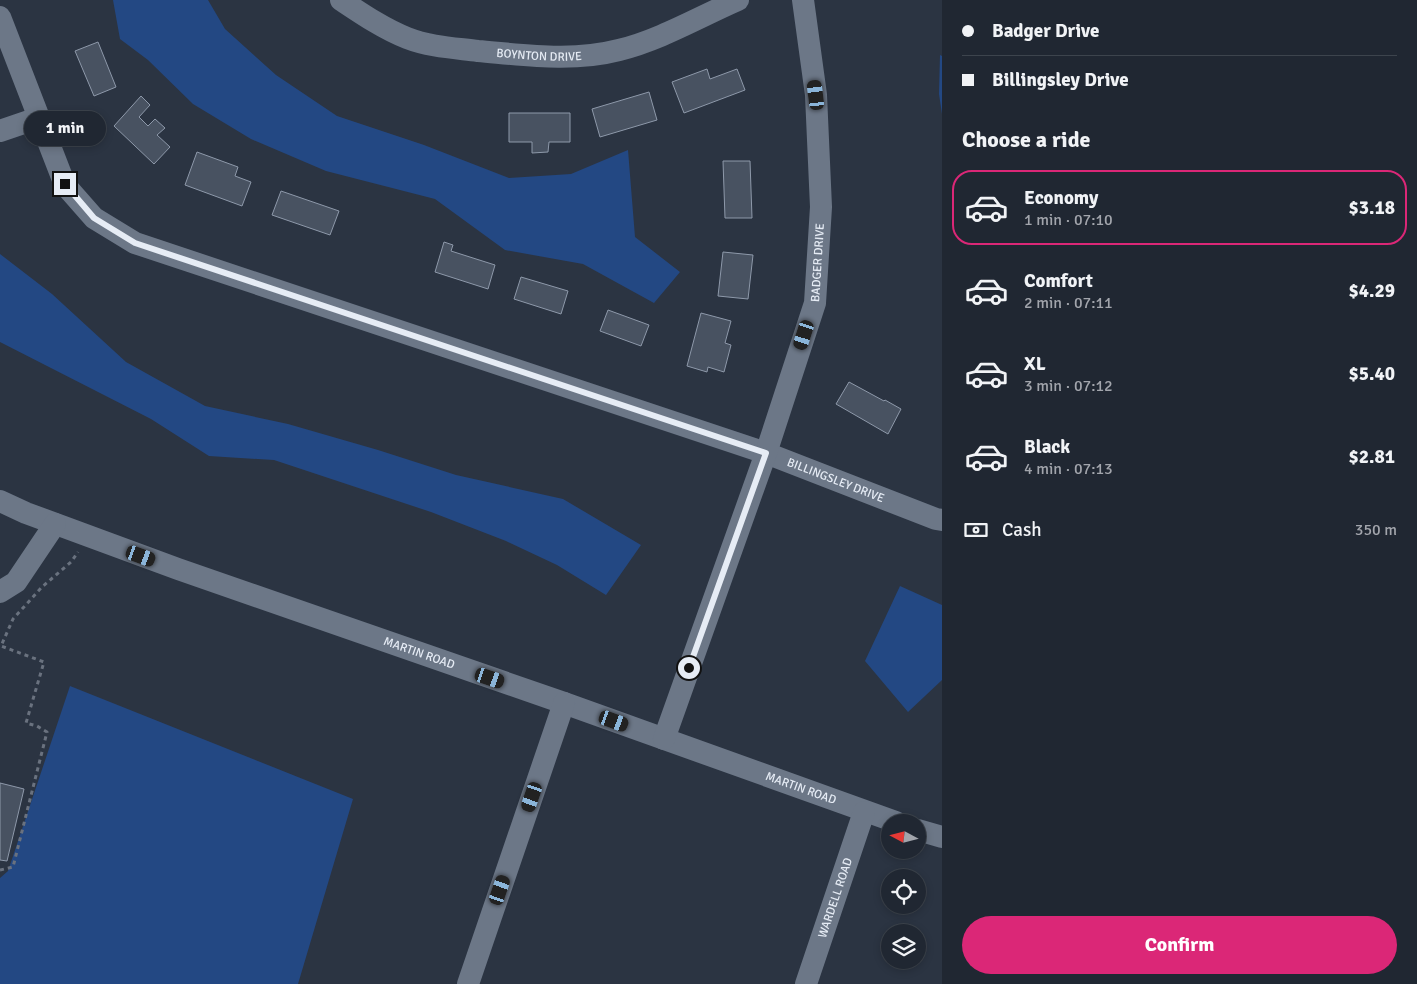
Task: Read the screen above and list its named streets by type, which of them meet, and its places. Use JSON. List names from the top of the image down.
{
  "streets": {
    "street": [
      "BOYNTON DRIVE",
      "BADGER DRIVE",
      "BILLINGSLEY DRIVE",
      "MARTIN ROAD",
      "WARDELL ROAD"
    ]
  },
  "crossings": [
    ["BADGER DRIVE", "BILLINGSLEY DRIVE"],
    ["BADGER DRIVE", "MARTIN ROAD"],
    ["MARTIN ROAD", "WARDELL ROAD"]
  ],
  "north": "left",
  "page": {
    "banner": ["Badger Drive", "Billingsley Drive"],
    "heading": "Choose a ride",
    "bubble": "1 min",
    "list": [
      {
        "name": "Economy",
        "note": "1 min · 07:10",
        "value": "$3.18"
      },
      {
        "name": "Comfort",
        "note": "2 min · 07:11",
        "value": "$4.29"
      },
      {
        "name": "XL",
        "note": "3 min · 07:12",
        "value": "$5.40"
      },
      {
        "name": "Black",
        "note": "4 min · 07:13",
        "value": "$2.81"
      }
    ],
    "pay": ["Cash", "350 m"],
    "buttons": "Confirm"
  }
}
